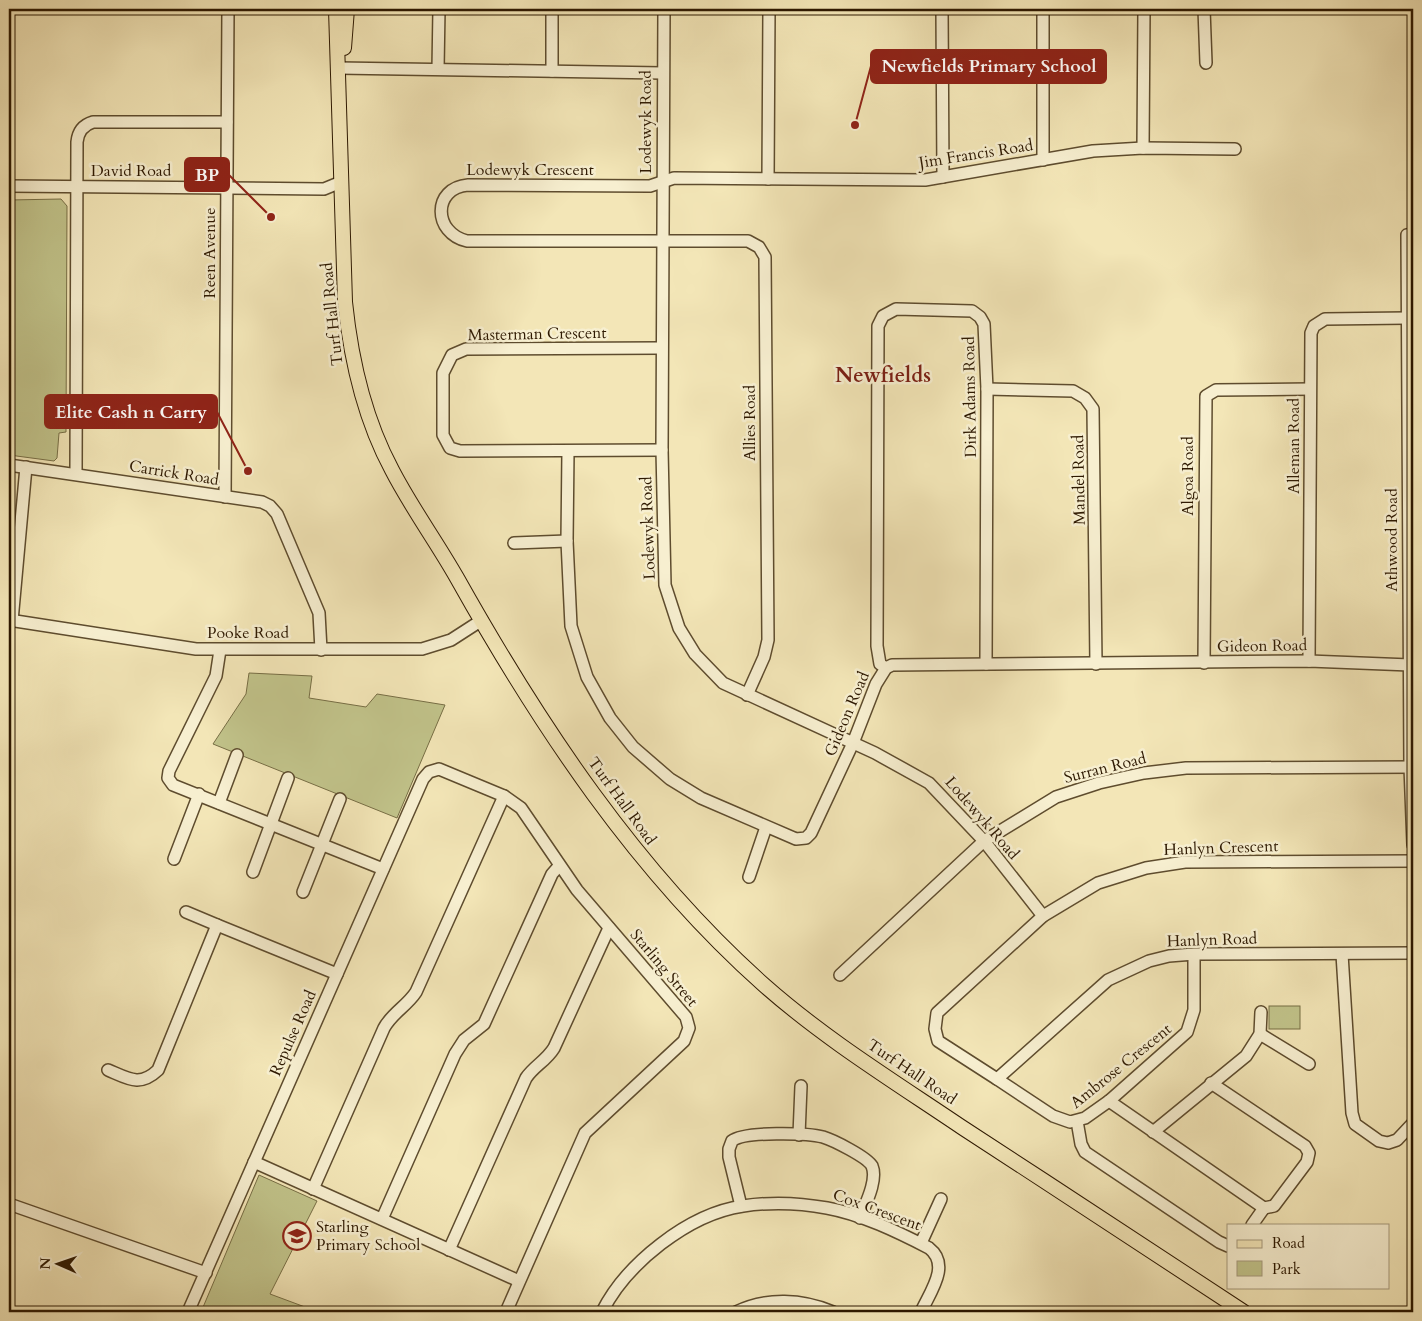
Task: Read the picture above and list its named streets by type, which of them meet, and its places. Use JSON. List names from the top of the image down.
{
  "streets": {
    "main road": ["Turf Hall Road"],
    "street": [
      "Lodewyk Road",
      "Jim Francis Road",
      "Lodewyk Crescent",
      "David Road",
      "Reen Avenue",
      "Masterman Crescent",
      "Dirk Adams Road",
      "Allies Road",
      "Alleman Road",
      "Carrick Road",
      "Algoa Road",
      "Mandel Road",
      "Athwood Road",
      "Pooke Road",
      "Gideon Road",
      "Surran Road",
      "Hanlyn Crescent",
      "Hanlyn Road",
      "Starling Street",
      "Repulse Road",
      "Ambrose Crescent",
      "Cox Crescent"
    ]
  },
  "crossings": [
    ["Lodewyk Road", "Jim Francis Road"],
    ["Lodewyk Road", "Lodewyk Crescent"],
    ["Lodewyk Road", "Masterman Crescent"],
    ["Lodewyk Road", "Allies Road"],
    ["Lodewyk Road", "Gideon Road"],
    ["Lodewyk Road", "Surran Road"],
    ["Lodewyk Road", "Hanlyn Crescent"],
    ["Jim Francis Road", "Lodewyk Crescent"],
    ["Lodewyk Crescent", "Allies Road"],
    ["David Road", "Reen Avenue"],
    ["David Road", "Turf Hall Road"],
    ["Reen Avenue", "Carrick Road"],
    ["Turf Hall Road", "Pooke Road"],
    ["Masterman Crescent", "Gideon Road"],
    ["Dirk Adams Road", "Mandel Road"],
    ["Dirk Adams Road", "Gideon Road"],
    ["Alleman Road", "Algoa Road"],
    ["Alleman Road", "Athwood Road"],
    ["Alleman Road", "Gideon Road"],
    ["Carrick Road", "Pooke Road"],
    ["Algoa Road", "Gideon Road"],
    ["Mandel Road", "Gideon Road"],
    ["Athwood Road", "Gideon Road"],
    ["Athwood Road", "Surran Road"],
    ["Hanlyn Crescent", "Hanlyn Road"],
    ["Hanlyn Road", "Ambrose Crescent"],
    ["Starling Street", "Repulse Road"]
  ],
  "districts": ["Newfields"],
  "places": {
    "other": ["Newfields Primary School", "BP", "Elite Cash n Carry"],
    "school or university": ["Starling Primary School"]
  },
  "legend": ["Road", "Park"],
  "north": "left"
}
